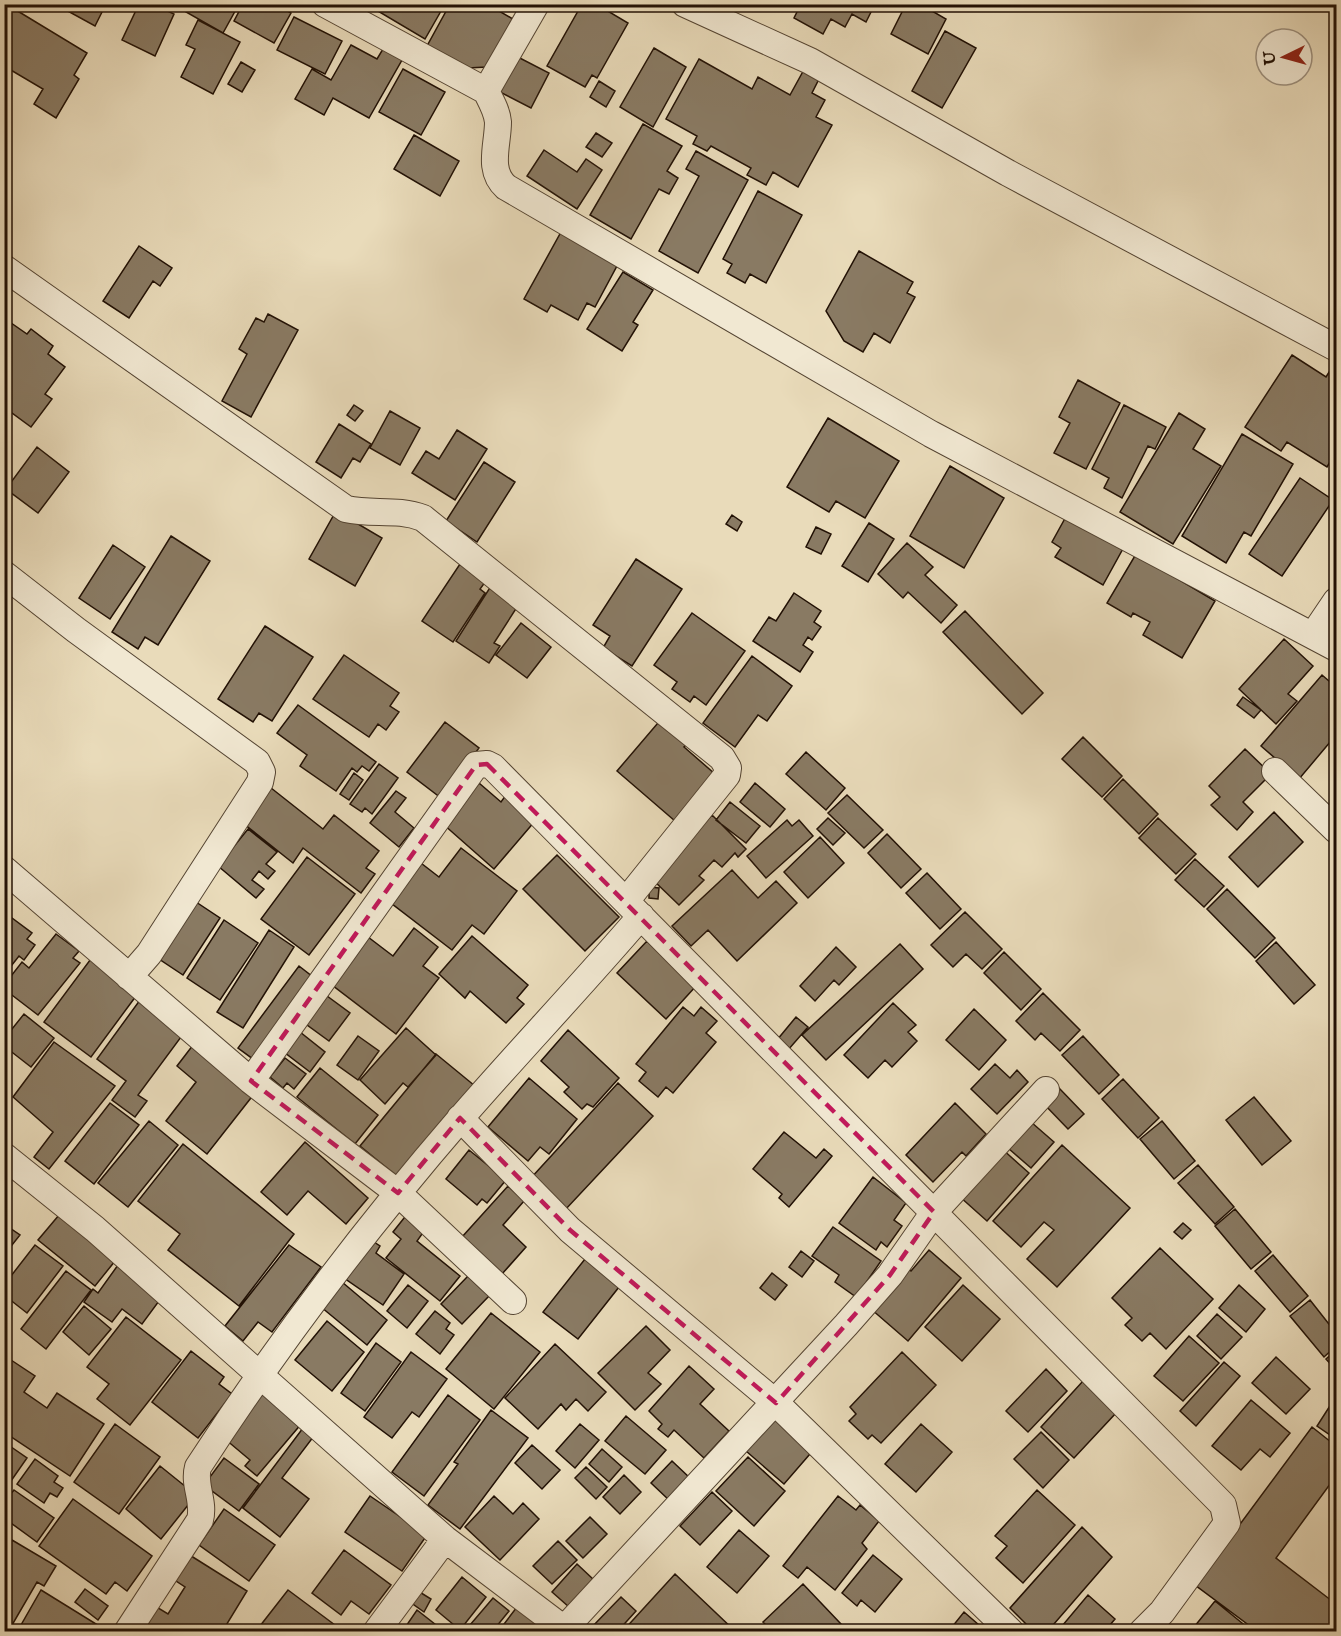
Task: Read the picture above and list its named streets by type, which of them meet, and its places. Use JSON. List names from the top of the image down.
{
  "north": "left"
}
